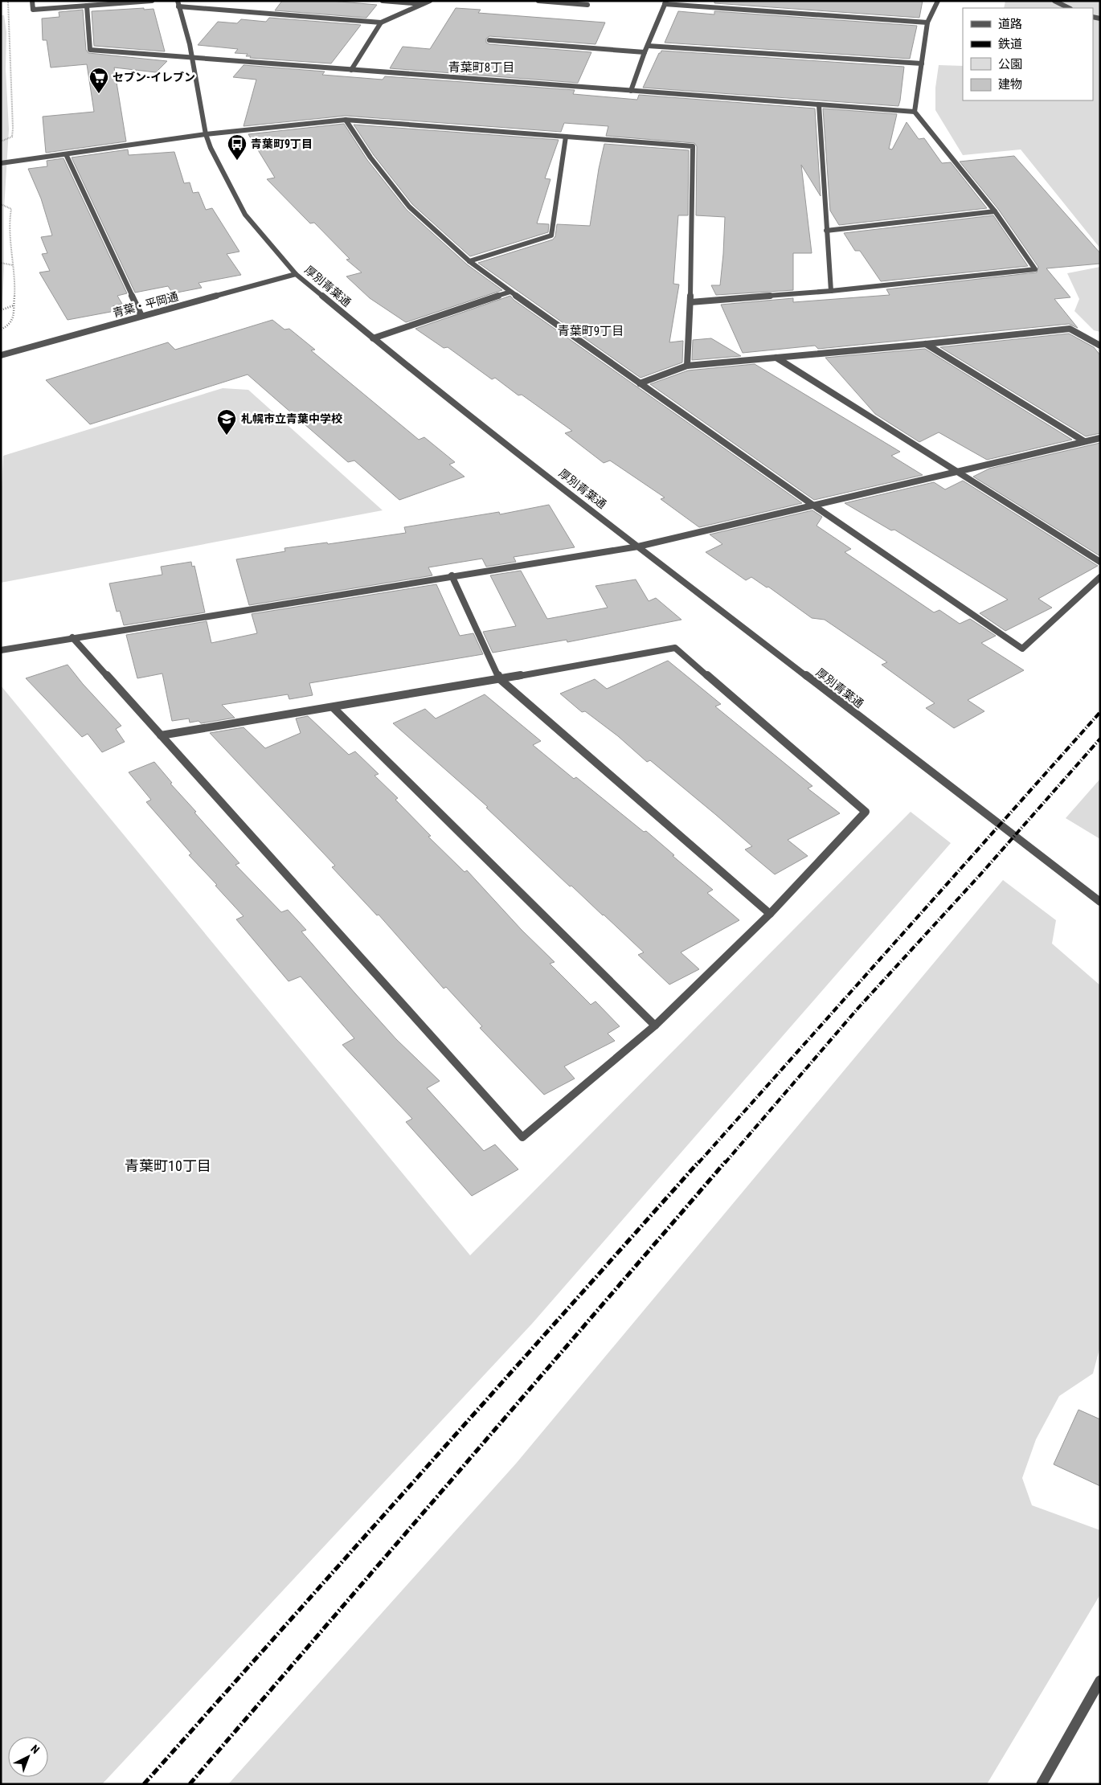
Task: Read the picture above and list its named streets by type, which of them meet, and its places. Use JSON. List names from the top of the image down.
{
  "streets": {
    "street": ["厚別青葉通", "青葉・平岡通"]
  },
  "crossings": [
    ["厚別青葉通", "青葉・平岡通"]
  ],
  "districts": ["青葉町8丁目", "青葉町9丁目", "青葉町10丁目"],
  "places": {
    "supermarket": ["セブン-イレブン"],
    "bus stop": ["青葉町9丁目"],
    "school or university": ["札幌市立青葉中学校"]
  },
  "legend": [
    "道路",
    "鉄道",
    "公園",
    "建物"
  ],
  "north": "top right"
}
